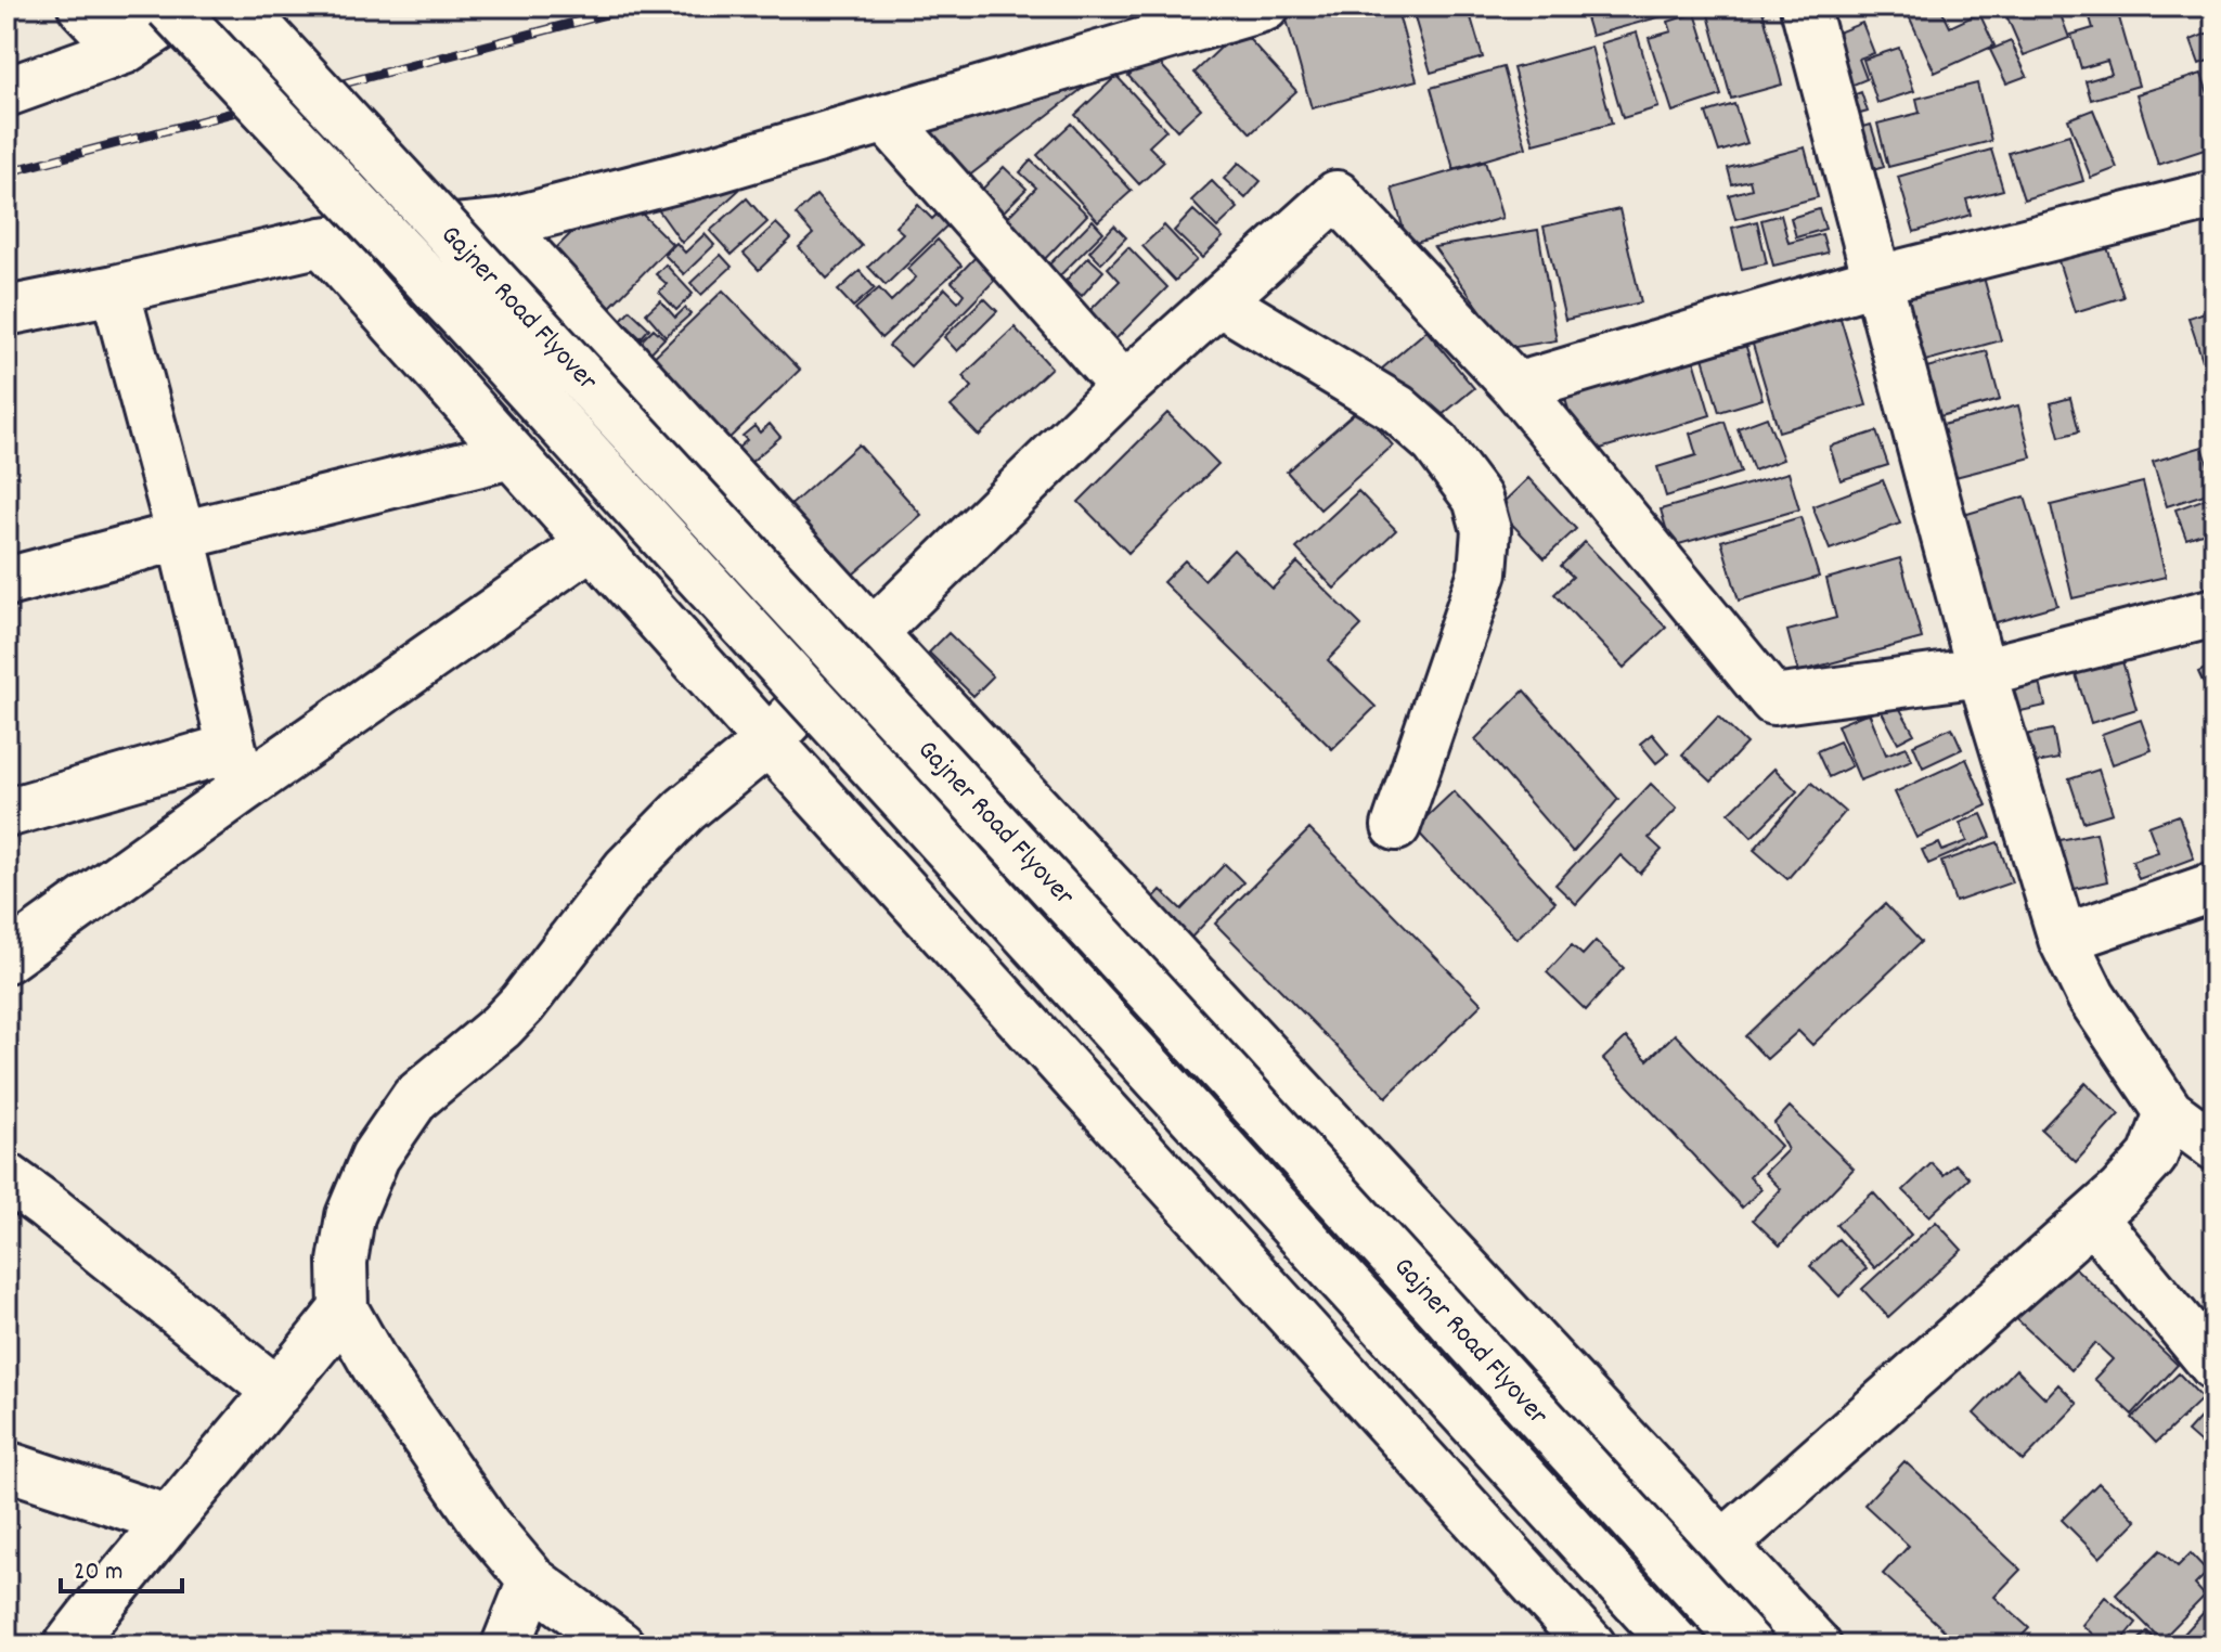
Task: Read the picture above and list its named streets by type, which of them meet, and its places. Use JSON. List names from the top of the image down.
{
  "streets": {
    "street": ["Gajner Road Flyover"]
  },
  "scale_bar": "20 m"
}
